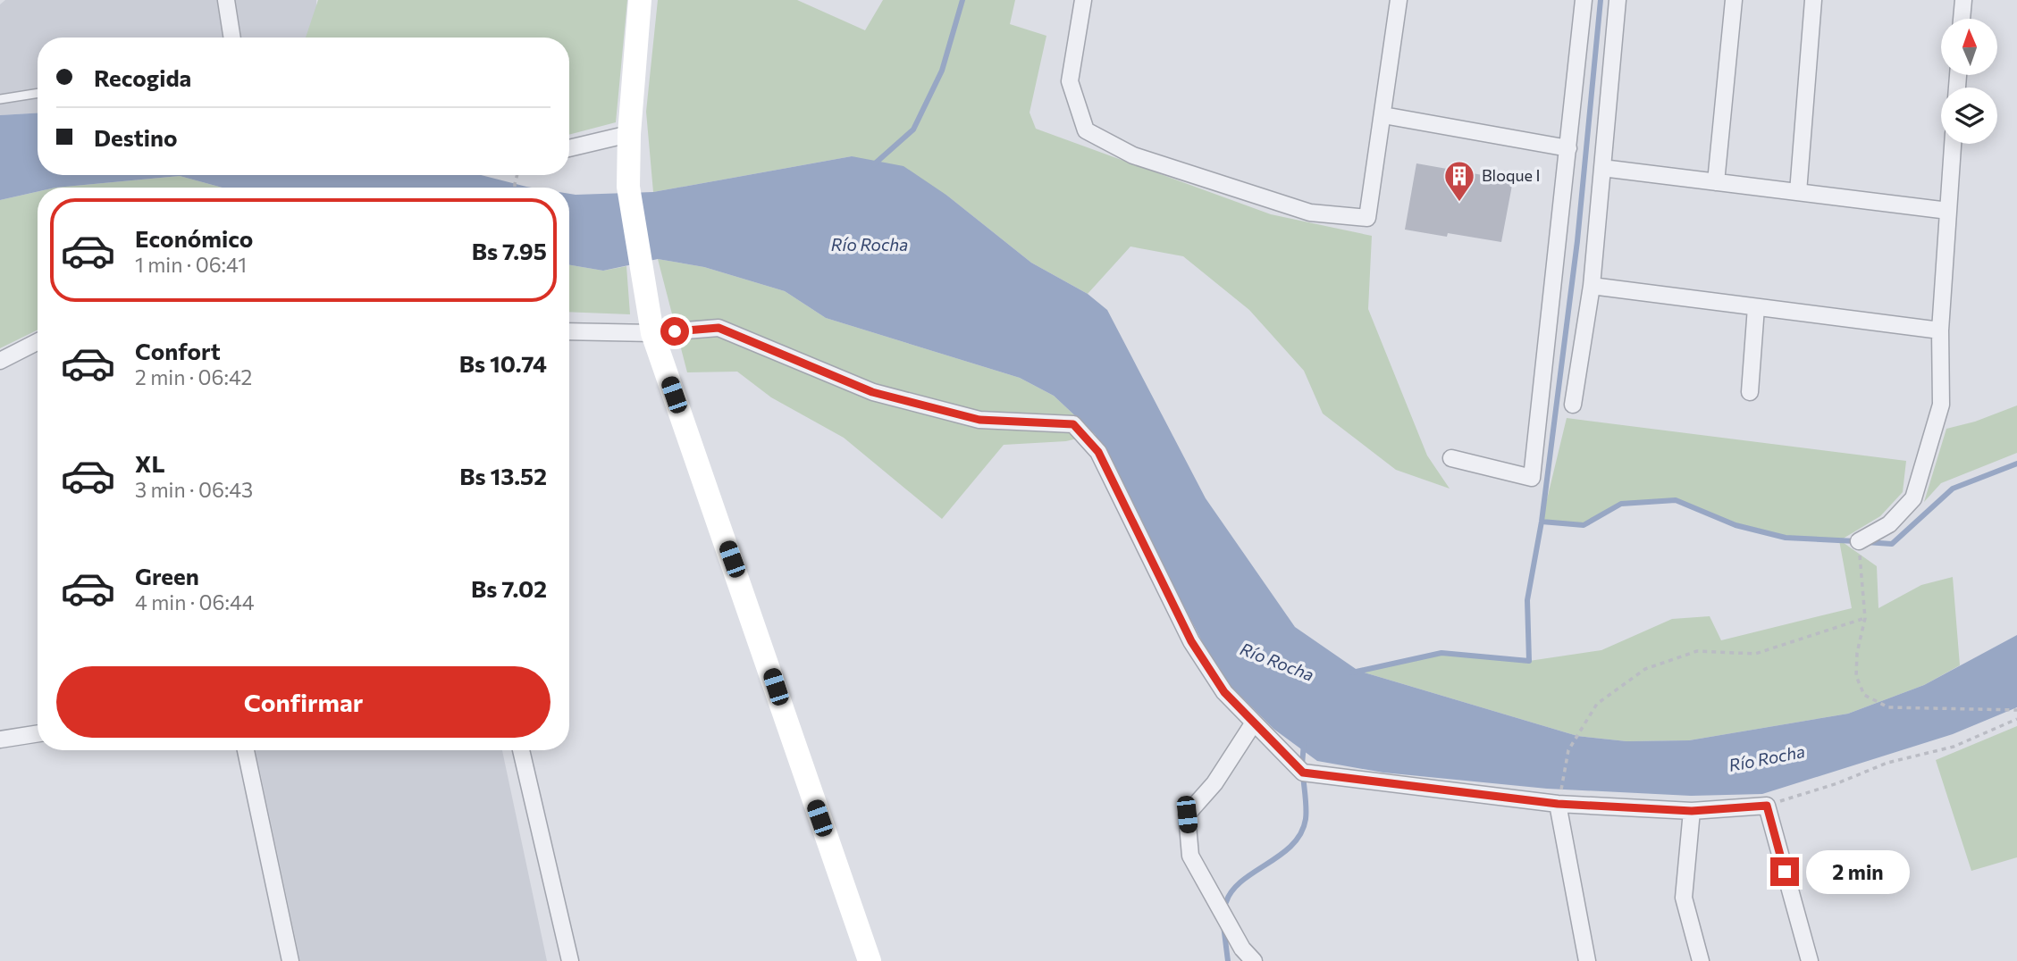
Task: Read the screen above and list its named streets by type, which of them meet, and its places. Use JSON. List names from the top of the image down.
{
  "water": ["Río Rocha"],
  "places": {
    "building": ["Bloque I"]
  },
  "north": "top",
  "page": {
    "banner": ["Recogida", "Destino"],
    "list": [
      {
        "name": "Económico",
        "note": "1 min · 06:41",
        "value": "Bs 7.95"
      },
      {
        "name": "Confort",
        "note": "2 min · 06:42",
        "value": "Bs 10.74"
      },
      {
        "name": "XL",
        "note": "3 min · 06:43",
        "value": "Bs 13.52"
      },
      {
        "name": "Green",
        "note": "4 min · 06:44",
        "value": "Bs 7.02"
      }
    ],
    "buttons": "Confirmar",
    "bubble": "2 min"
  }
}
